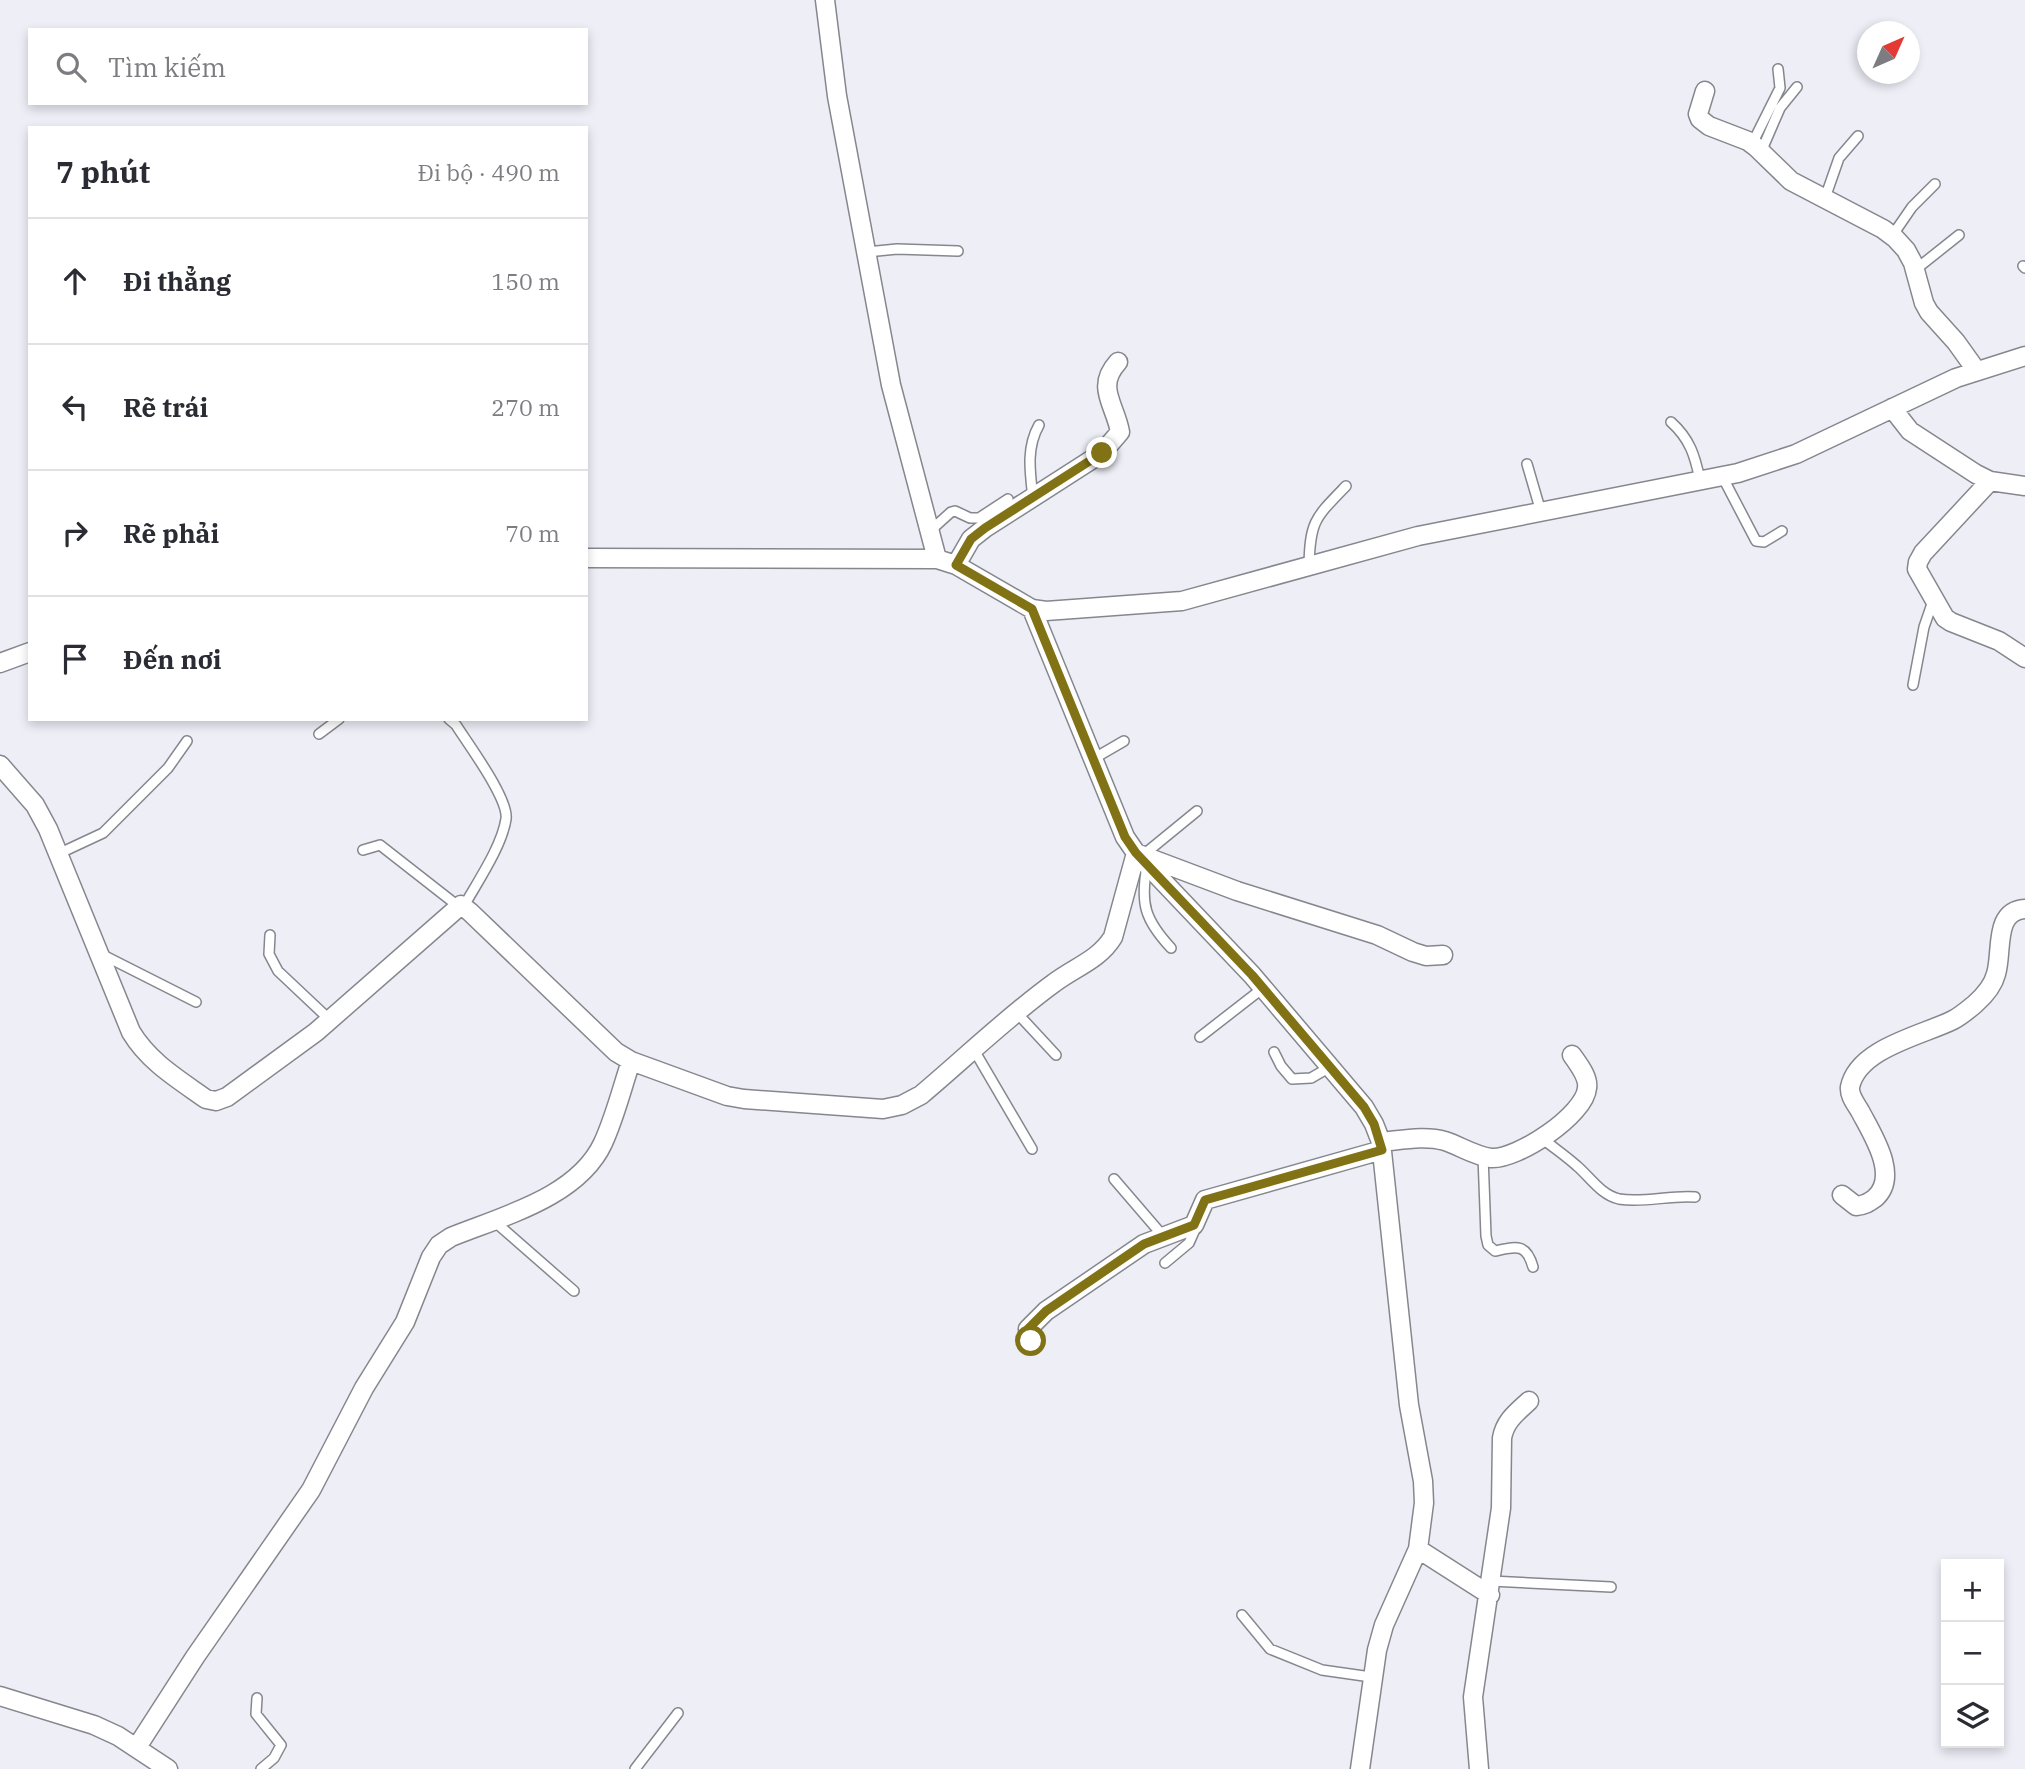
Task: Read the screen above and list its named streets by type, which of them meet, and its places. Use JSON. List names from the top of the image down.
{
  "north": "top right",
  "page": {
    "search": "Tìm kiếm",
    "heading": ["7 phút", "Đi bộ · 490 m"],
    "list": [
      ["Đi thẳng", "150 m"],
      ["Rẽ trái", "270 m"],
      ["Rẽ phải", "70 m"],
      "Đến nơi"
    ],
    "map_buttons": ["+", "−"]
  }
}
